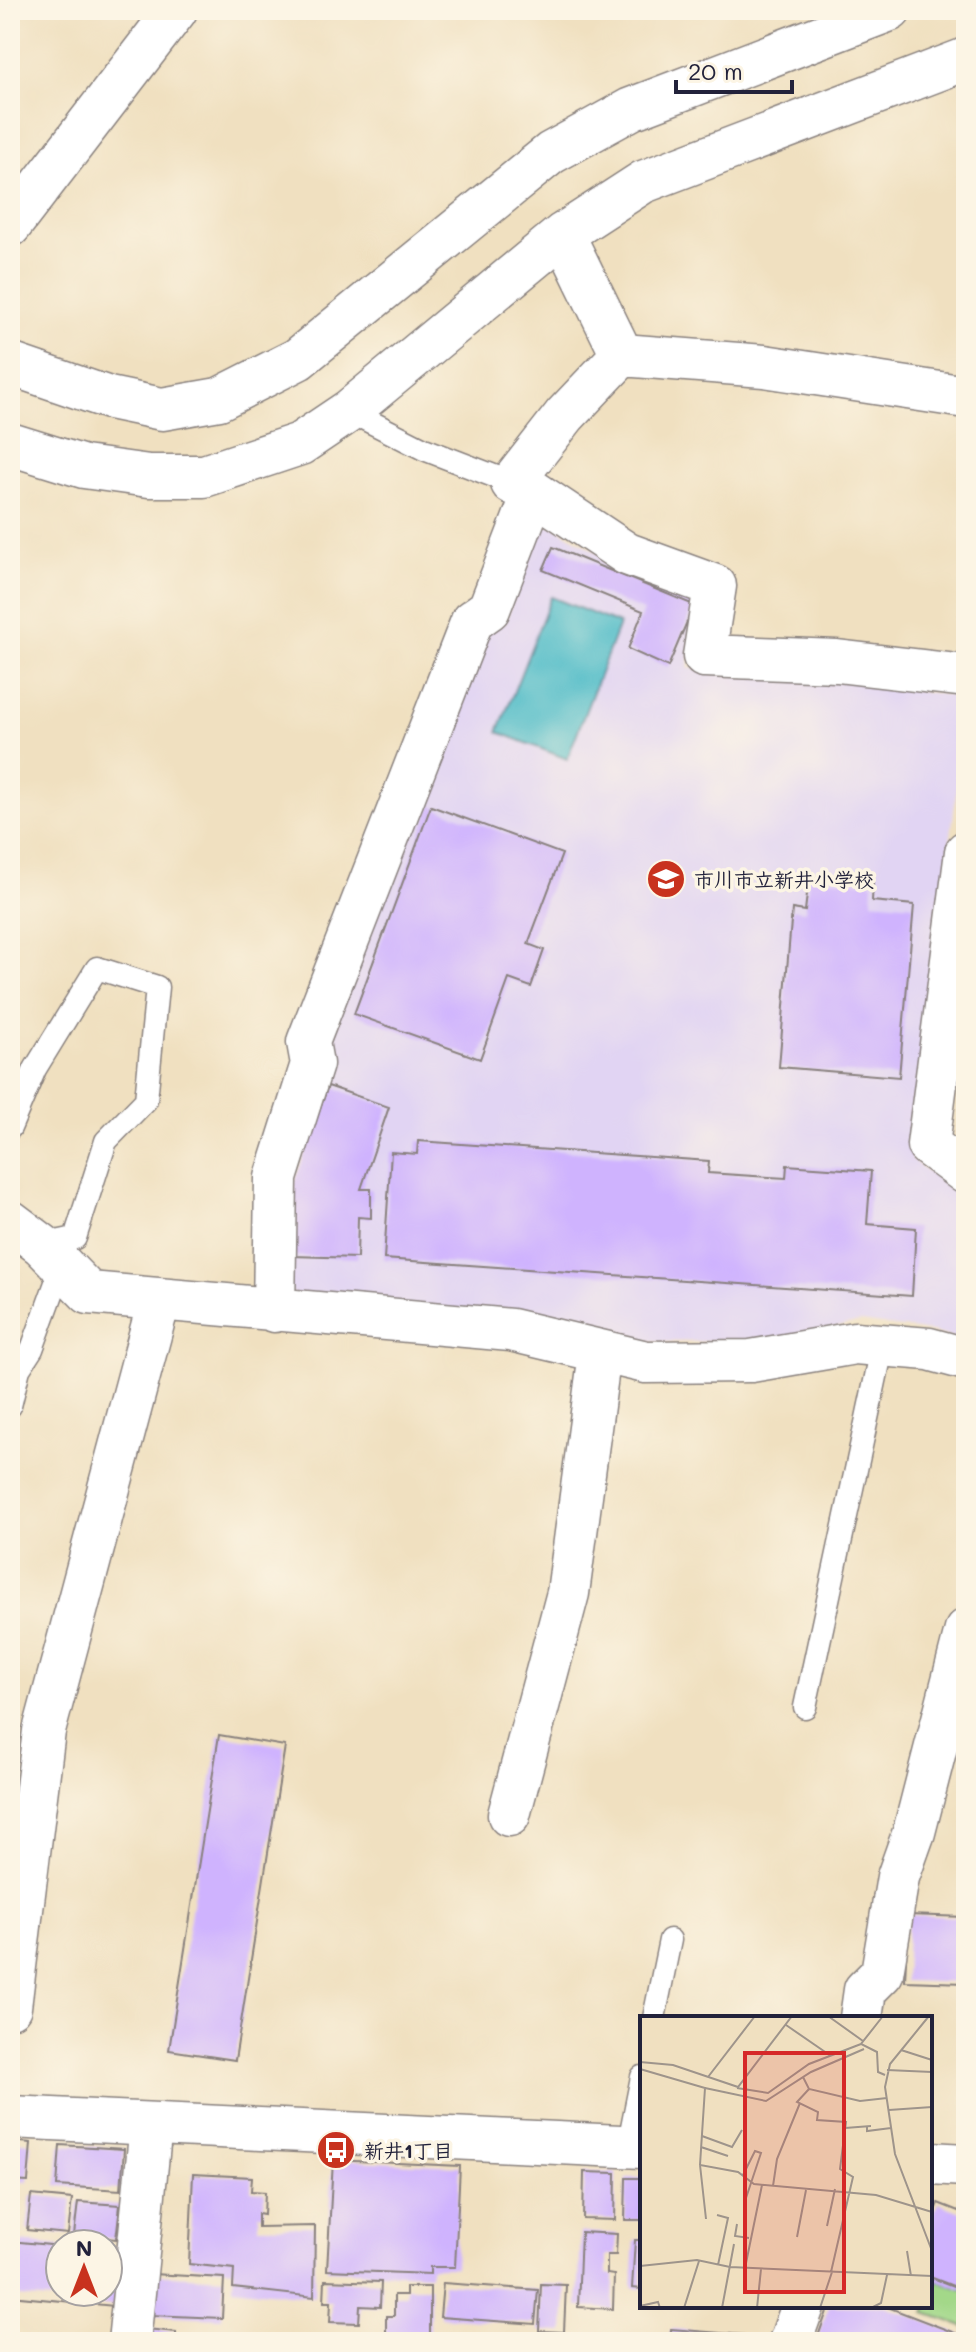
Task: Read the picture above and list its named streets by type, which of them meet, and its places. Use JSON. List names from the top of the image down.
{
  "places": {
    "school or university": ["市川市立新井小学校"],
    "bus stop": ["新井1丁目"]
  },
  "scale_bar": "20 m",
  "north": "top"
}
